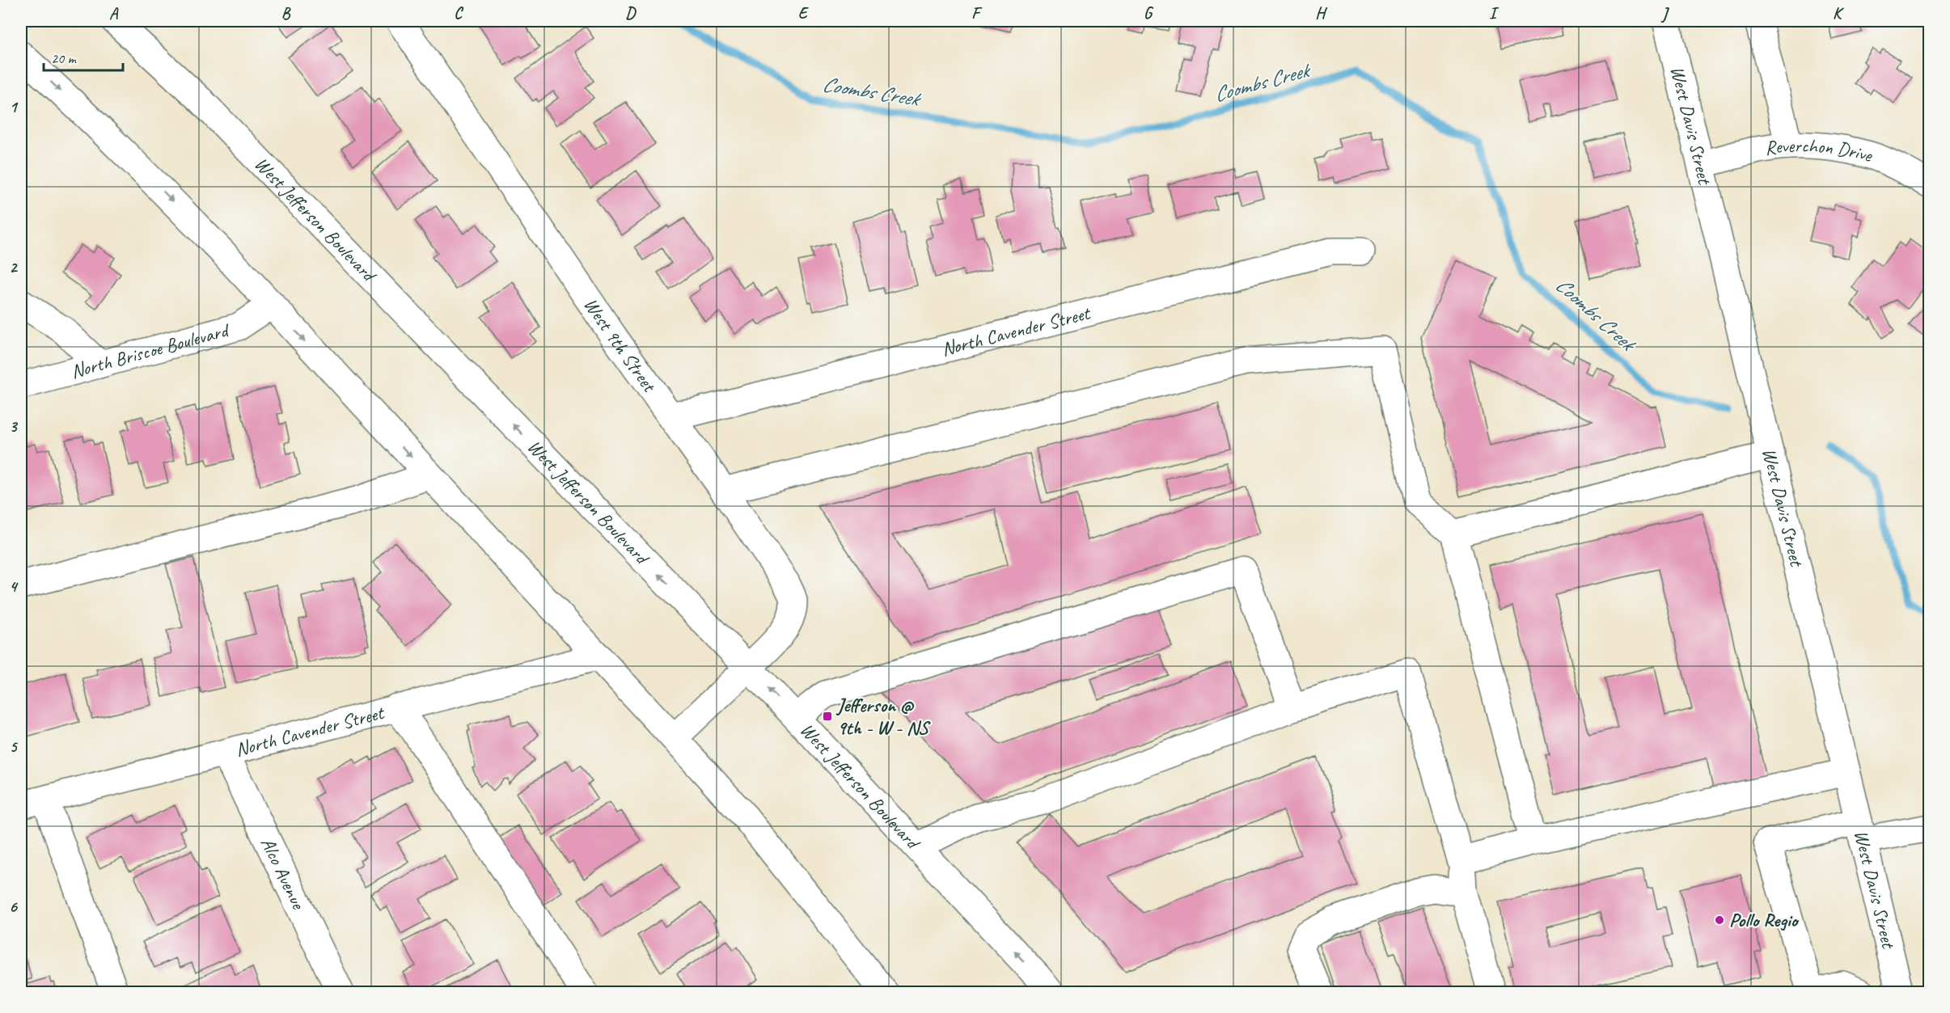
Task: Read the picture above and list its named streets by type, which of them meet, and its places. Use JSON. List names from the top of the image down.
{
  "streets": {
    "main road": [
      "West Davis Street",
      "Reverchon Drive",
      "West Jefferson Boulevard",
      "North Cavender Street",
      "West 9th Street",
      "North Briscoe Boulevard",
      "Alco Avenue"
    ]
  },
  "crossings": [
    ["West Davis Street", "Reverchon Drive"],
    ["West Jefferson Boulevard", "West 9th Street"],
    ["North Cavender Street", "West 9th Street"],
    ["North Cavender Street", "Alco Avenue"]
  ],
  "water": ["Coombs Creek"],
  "places": {
    "transit": ["Jefferson @ 9th - W - NS"],
    "other": ["Pollo Regio"]
  },
  "scale_bar": "20 m",
  "grid": {
    "columns": [
      "A",
      "B",
      "C",
      "D",
      "E",
      "F",
      "G",
      "H",
      "I",
      "J",
      "K"
    ],
    "rows": [
      "1",
      "2",
      "3",
      "4",
      "5",
      "6"
    ]
  }
}
